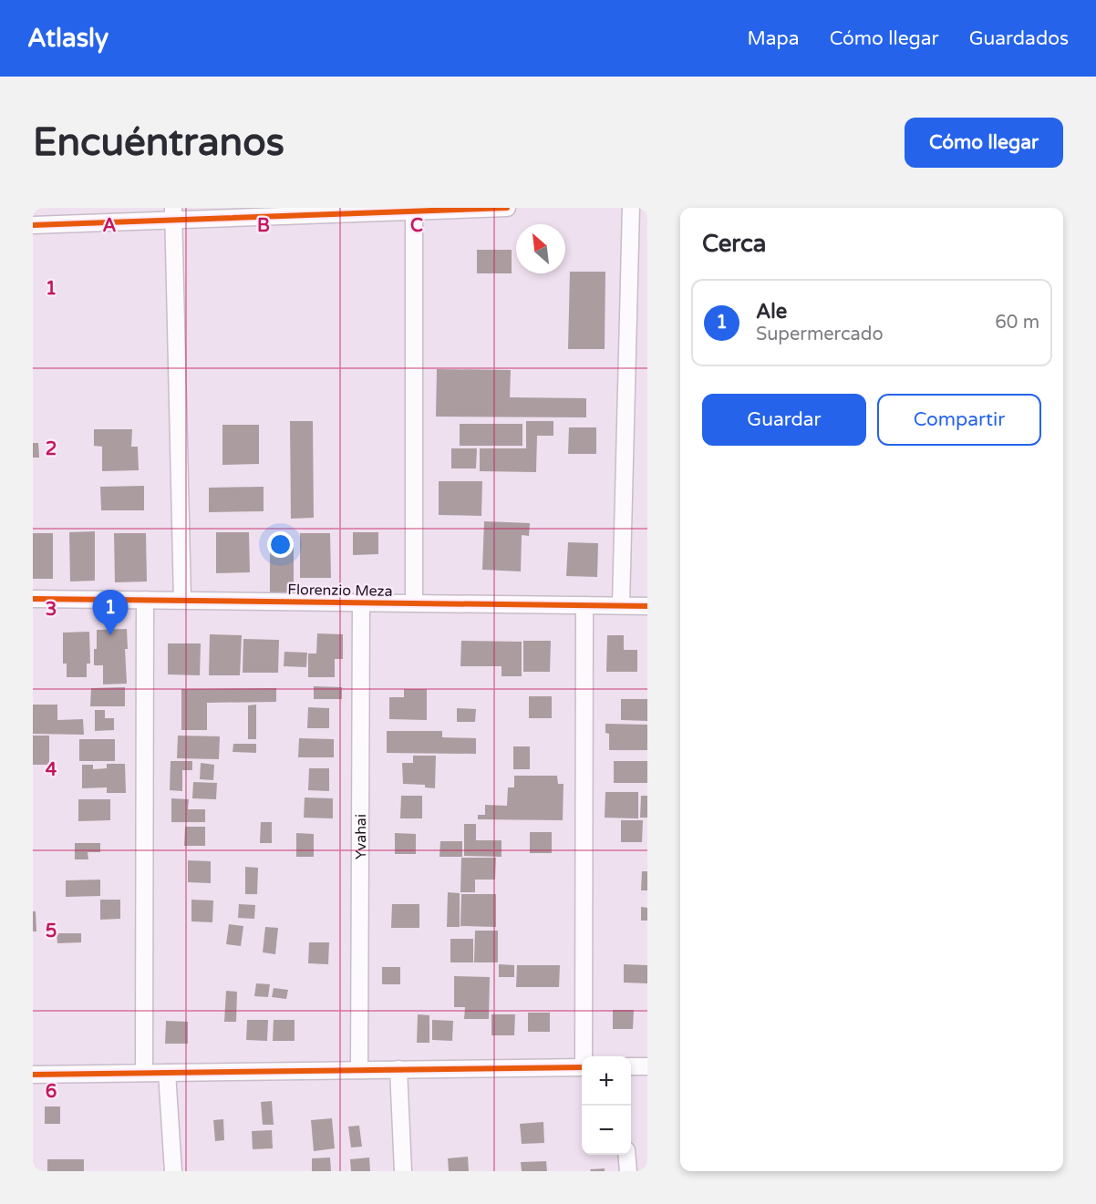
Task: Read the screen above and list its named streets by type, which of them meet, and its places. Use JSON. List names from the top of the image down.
{
  "streets": {
    "street": ["Florenzio Meza", "Yvahai"]
  },
  "crossings": [
    ["Florenzio Meza", "Yvahai"]
  ],
  "north": "top left",
  "page": {
    "header": "Atlasly",
    "nav": ["Mapa", "Cómo llegar", "Guardados"],
    "buttons": [
      "Cómo llegar",
      ["Guardar", "Compartir"]
    ],
    "title": "Encuéntranos",
    "heading": "Cerca",
    "list": [
      {
        "mark": "1",
        "name": "Ale",
        "note": "Supermercado",
        "value": "60 m"
      }
    ],
    "pins": "1",
    "map_buttons": ["+", "−"]
  },
  "grid": {
    "columns": ["A", "B", "C"],
    "rows": [
      "1",
      "2",
      "3",
      "4",
      "5",
      "6"
    ]
  }
}
